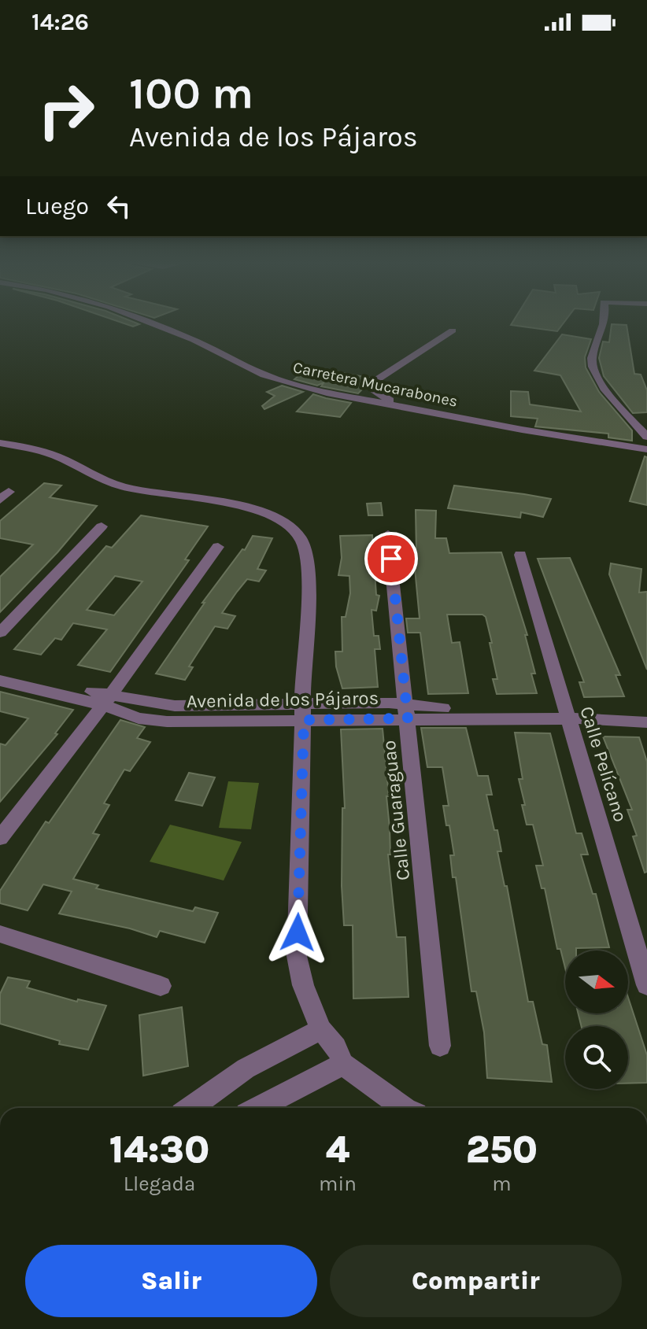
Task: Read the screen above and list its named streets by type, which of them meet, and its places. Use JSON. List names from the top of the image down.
{
  "streets": {
    "street": [
      "Carretera Mucarabones",
      "Avenida de los Pájaros",
      "Calle Pelícano",
      "Calle Guaraguao"
    ]
  },
  "crossings": [
    ["Avenida de los Pájaros", "Calle Pelícano"],
    ["Avenida de los Pájaros", "Calle Guaraguao"]
  ],
  "north": "right",
  "page": {
    "status": "14:26",
    "turn": ["100 m", "Avenida de los Pájaros"],
    "then": "Luego",
    "eta": [
      "14:30",
      "Llegada",
      "4",
      "min",
      "250",
      "m"
    ],
    "buttons": ["Salir", "Compartir"]
  }
}
